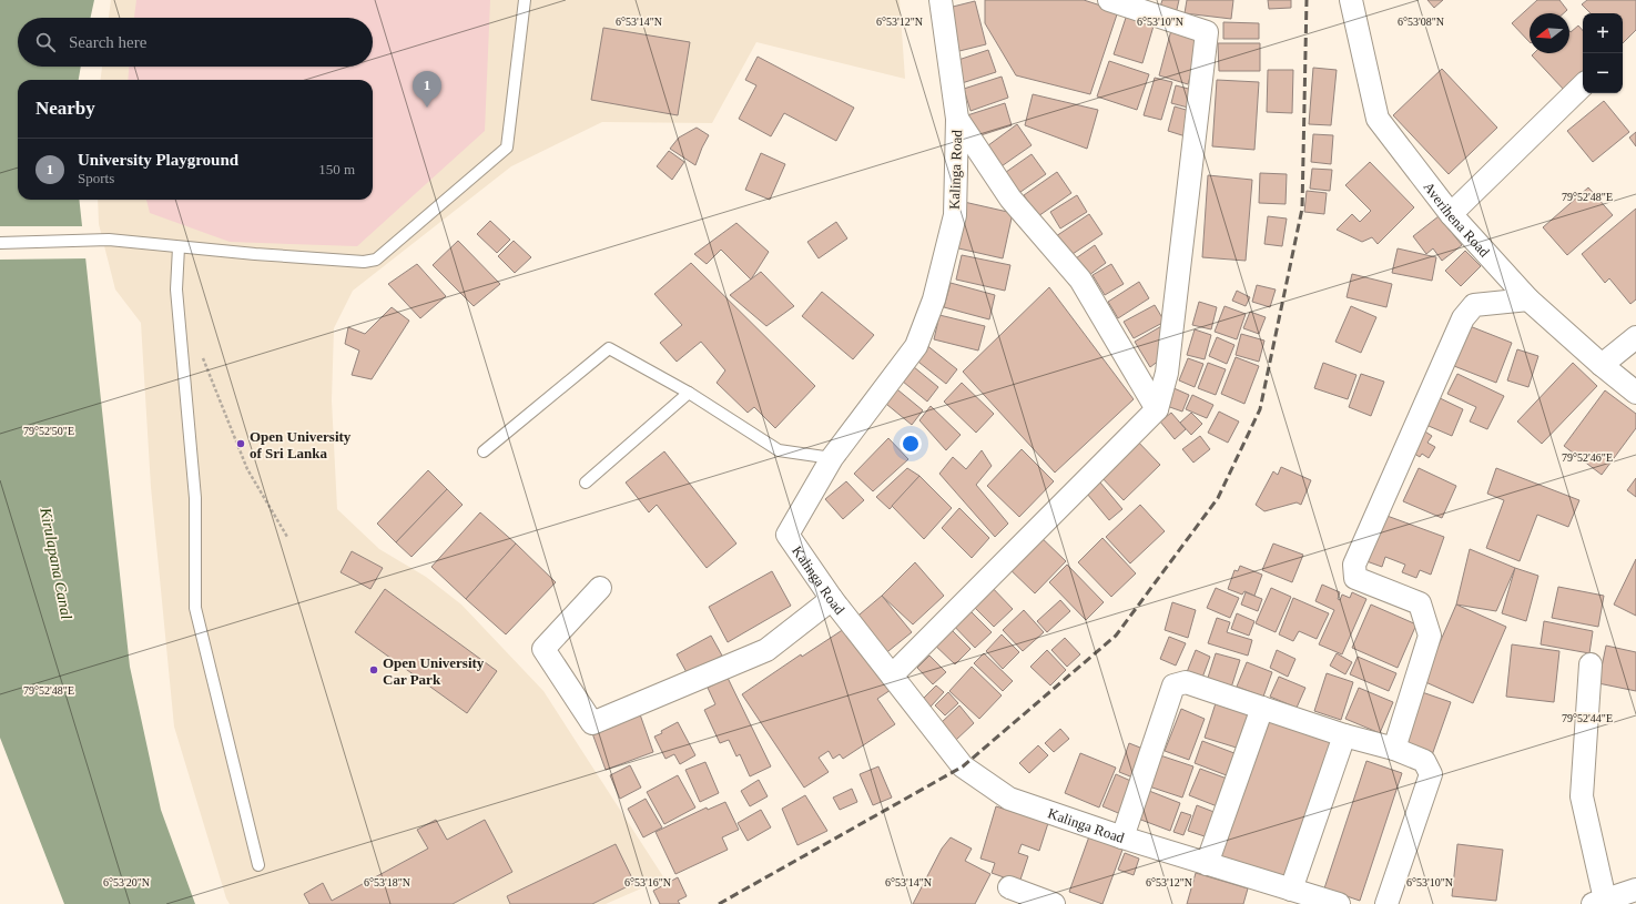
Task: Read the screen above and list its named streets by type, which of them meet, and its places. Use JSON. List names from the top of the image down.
{
  "streets": {
    "street": ["Kalinga Road", "Averihena Road"]
  },
  "water": ["Kirulapana Canal"],
  "places": ["Open University of Sri Lanka", "Open University Car Park"],
  "north": "left",
  "page": {
    "map_buttons": ["+", "−"],
    "search": "Search here",
    "pins": "1",
    "heading": "Nearby",
    "list": [
      {
        "mark": "1",
        "name": "University Playground",
        "note": "Sports",
        "value": "150 m"
      }
    ]
  },
  "coordinates": [
    "6°53'14\"N",
    "6°53'12\"N",
    "6°53'10\"N",
    "6°53'08\"N",
    "79°52'48\"E",
    "79°52'50\"E",
    "79°52'46\"E",
    "79°52'44\"E",
    "6°53'20\"N",
    "6°53'18\"N",
    "6°53'16\"N"
  ]
}
